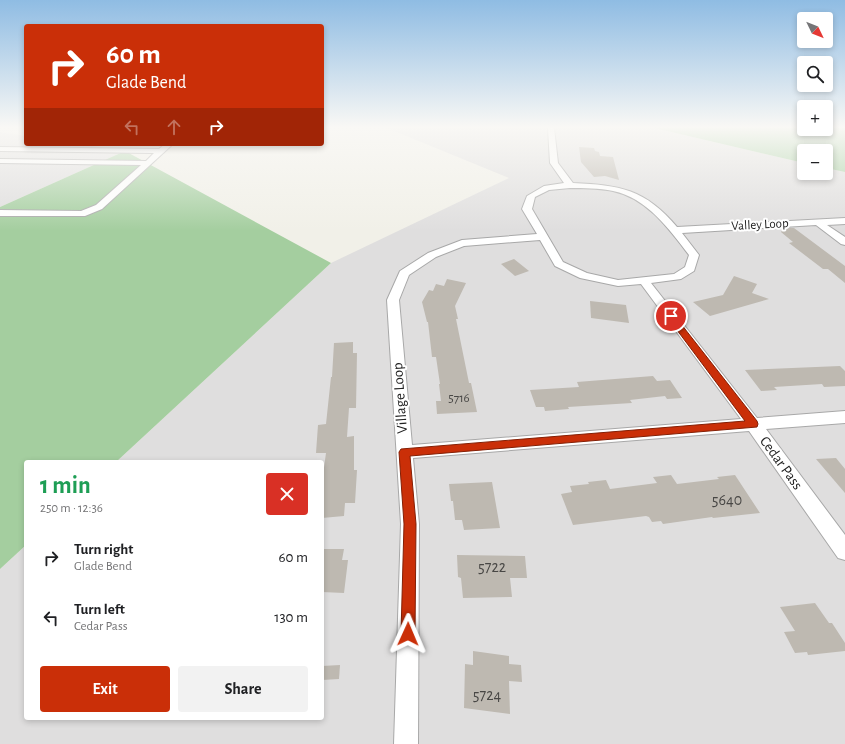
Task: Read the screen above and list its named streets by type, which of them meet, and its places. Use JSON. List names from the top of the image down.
{
  "streets": {
    "street": ["Valley Loop", "Village Loop", "Cedar Pass"]
  },
  "house_numbers": [
    "5716",
    "5640",
    "5722",
    "5724"
  ],
  "north": "bottom right",
  "page": {
    "map_buttons": ["+", "−"],
    "turn": ["60 m", "Glade Bend"],
    "heading": ["1 min", "250 m · 12:36"],
    "list": [
      {
        "name": "Turn right",
        "note": "Glade Bend",
        "value": "60 m"
      },
      {
        "name": "Turn left",
        "note": "Cedar Pass",
        "value": "130 m"
      }
    ],
    "buttons": ["Exit", "Share"]
  }
}
